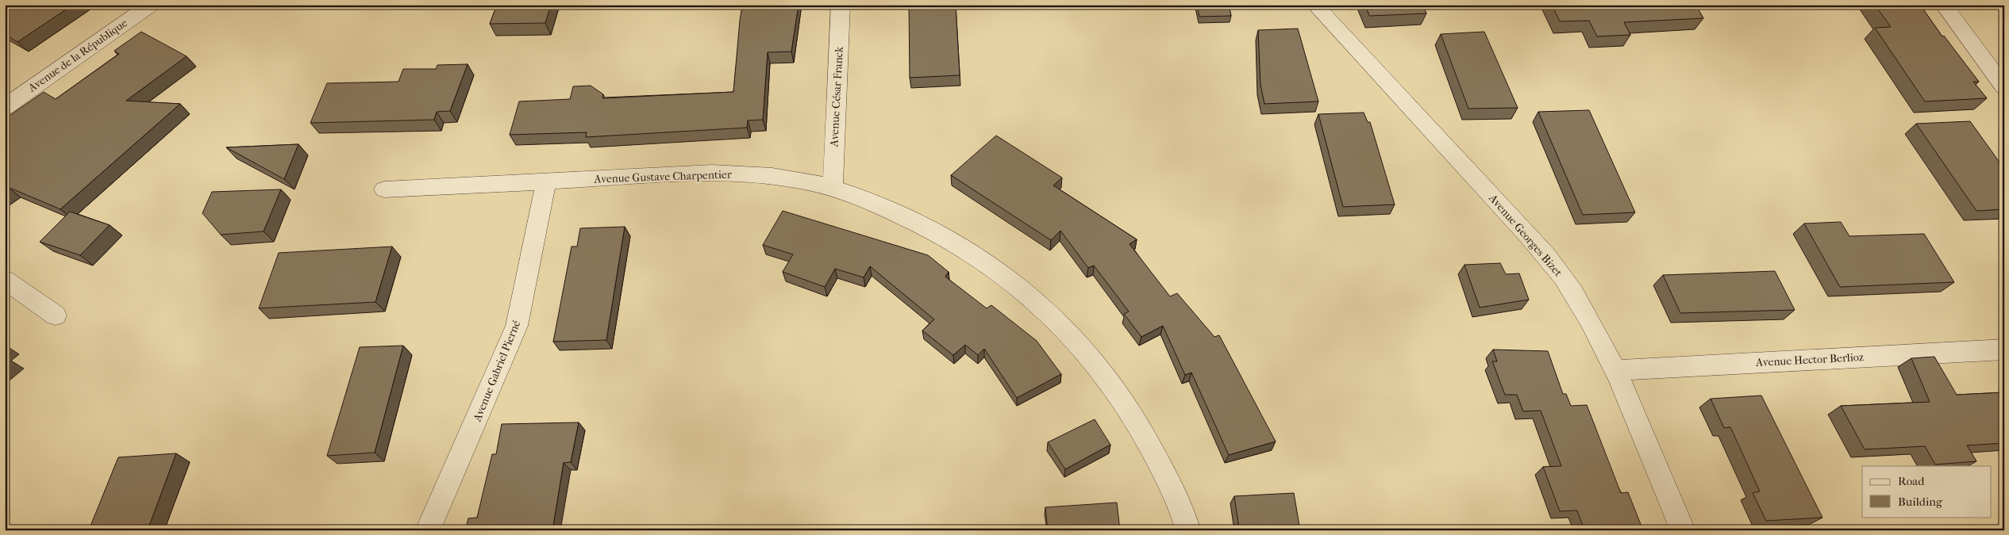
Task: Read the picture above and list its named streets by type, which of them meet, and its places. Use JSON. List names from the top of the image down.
{
  "streets": {
    "street": [
      "Avenue de la République",
      "Avenue César Franck",
      "Avenue Gustave Charpentier",
      "Avenue Georges Bizet",
      "Avenue Hector Berlioz",
      "Avenue Gabriel Pierné"
    ]
  },
  "crossings": [
    ["Avenue César Franck", "Avenue Gustave Charpentier"],
    ["Avenue Gustave Charpentier", "Avenue Gabriel Pierné"],
    ["Avenue Georges Bizet", "Avenue Hector Berlioz"]
  ],
  "legend": ["Road", "Building"]
}
